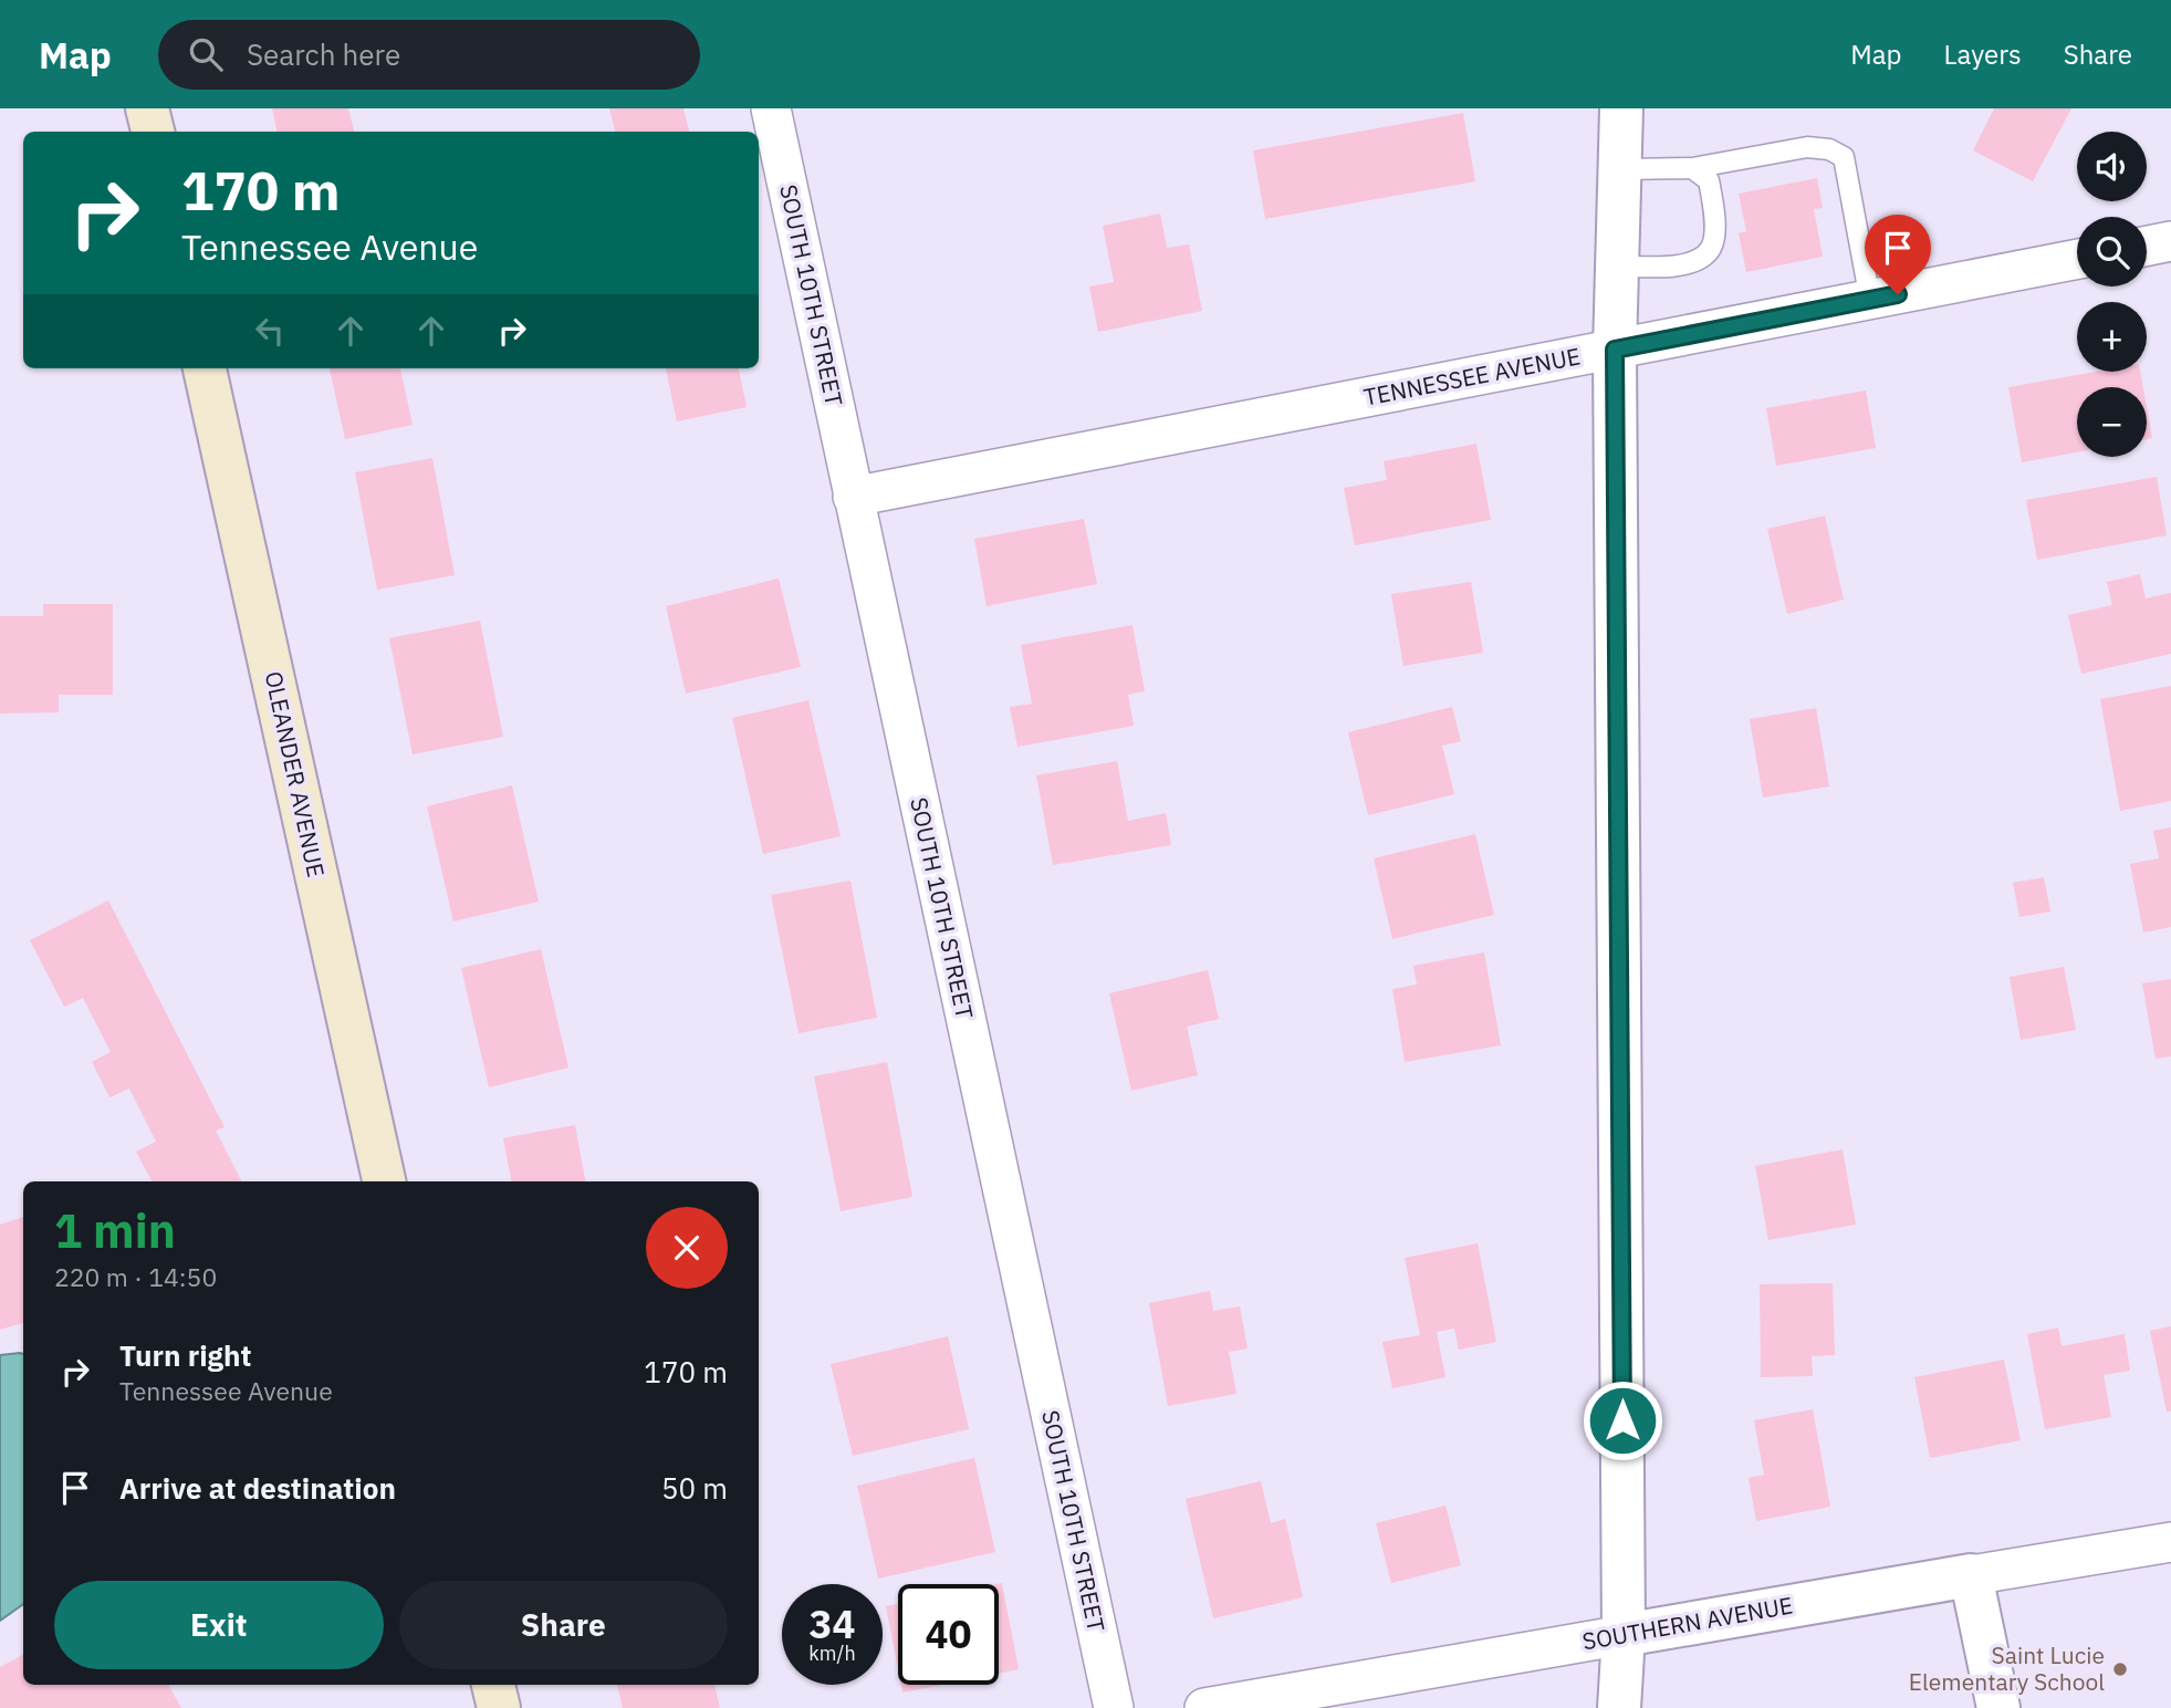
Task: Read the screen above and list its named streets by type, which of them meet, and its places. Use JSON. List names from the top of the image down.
{
  "streets": {
    "main road": ["OLEANDER AVENUE"],
    "street": ["SOUTH 10TH STREET", "TENNESSEE AVENUE", "SOUTHERN AVENUE"]
  },
  "crossings": [
    ["SOUTH 10TH STREET", "TENNESSEE AVENUE"]
  ],
  "places": ["Saint Lucie Elementary School"],
  "page": {
    "header": "Map",
    "search": "Search here",
    "nav": ["Map", "Layers", "Share"],
    "map_buttons": ["+", "−"],
    "turn": ["170 m", "Tennessee Avenue"],
    "heading": ["1 min", "220 m · 14:50"],
    "list": [
      {
        "name": "Turn right",
        "note": "Tennessee Avenue",
        "value": "170 m"
      },
      {
        "name": "Arrive at destination",
        "value": "50 m"
      }
    ],
    "buttons": ["Exit", "Share"],
    "speed": "34 km/h",
    "limit": "40"
  }
}
